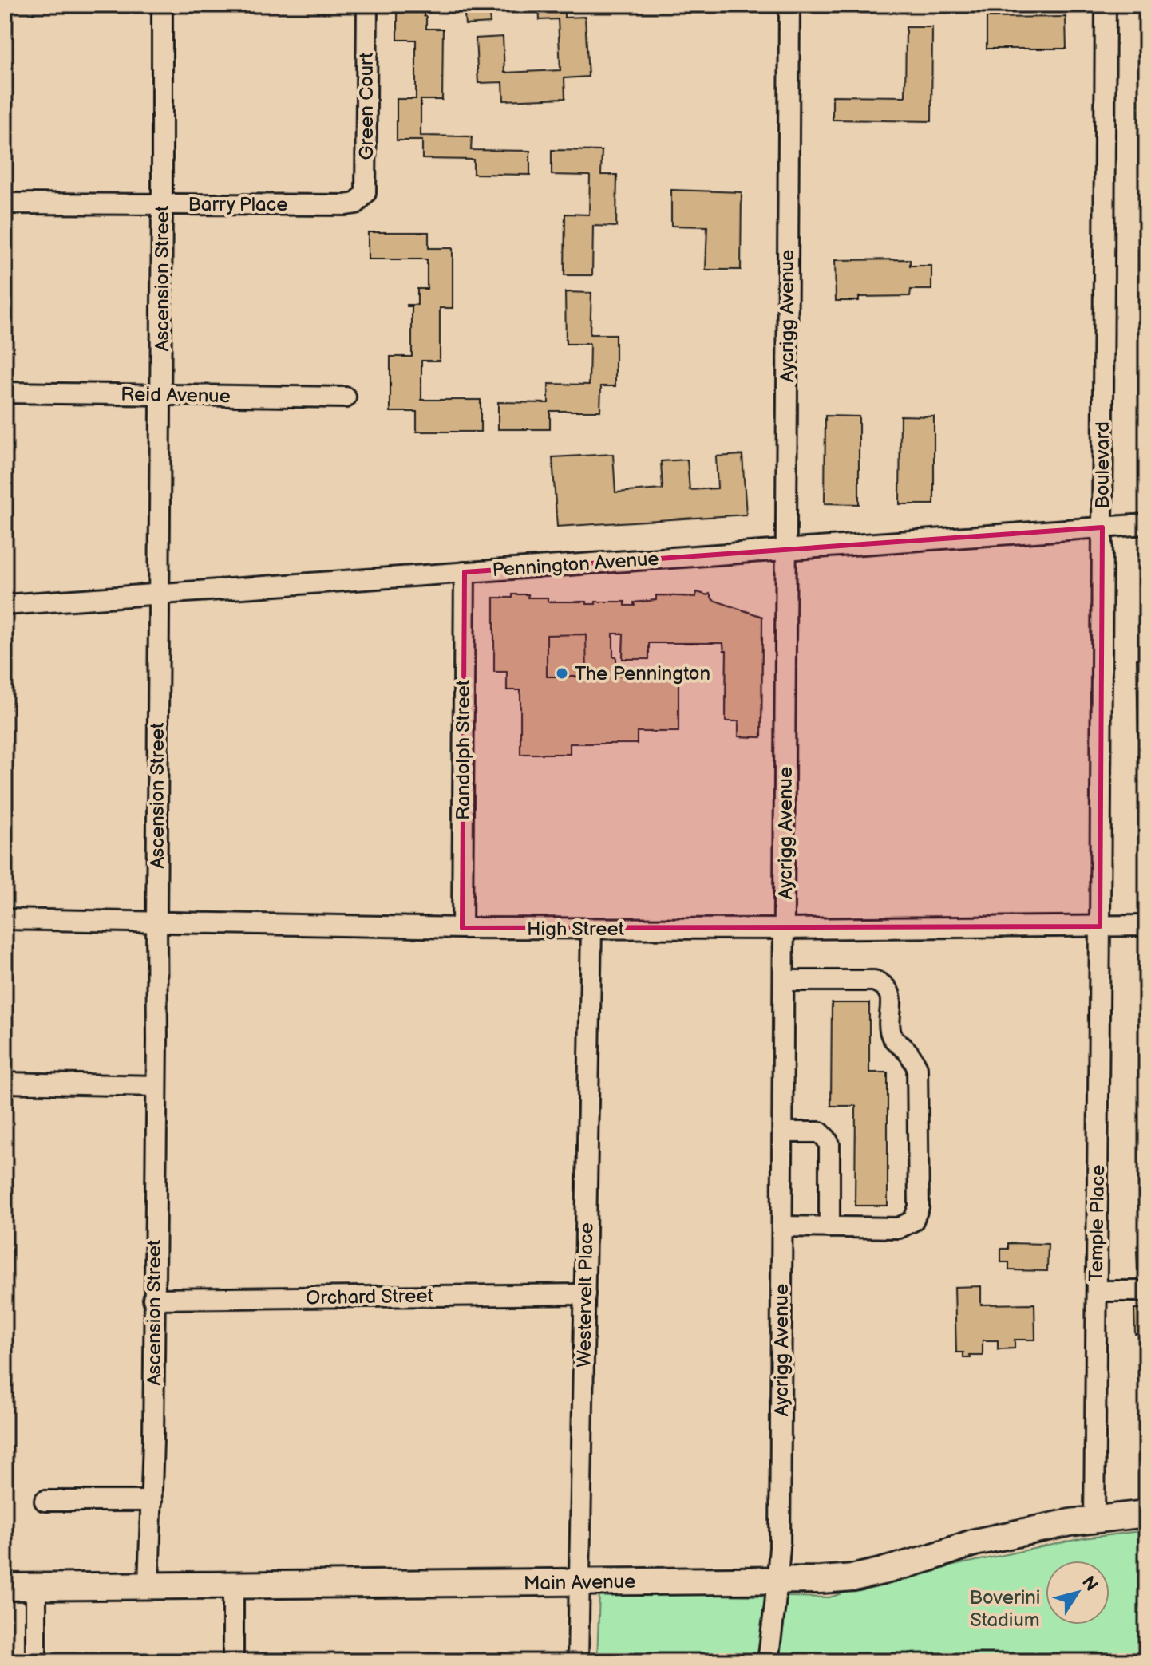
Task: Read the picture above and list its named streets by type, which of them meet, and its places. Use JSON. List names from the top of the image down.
{
  "streets": {
    "main road": ["Main Avenue"],
    "street": [
      "Green Court",
      "Barry Place",
      "Ascension Street",
      "Aycrigg Avenue",
      "Reid Avenue",
      "Boulevard",
      "Pennington Avenue",
      "Randolph Street",
      "High Street",
      "Temple Place",
      "Westervelt Place",
      "Orchard Street"
    ]
  },
  "crossings": [
    ["Green Court", "Barry Place"],
    ["Barry Place", "Ascension Street"],
    ["Ascension Street", "Reid Avenue"],
    ["Ascension Street", "Pennington Avenue"],
    ["Ascension Street", "High Street"],
    ["Ascension Street", "Orchard Street"],
    ["Ascension Street", "Main Avenue"],
    ["Aycrigg Avenue", "Pennington Avenue"],
    ["Aycrigg Avenue", "High Street"],
    ["Aycrigg Avenue", "Main Avenue"],
    ["Boulevard", "Pennington Avenue"],
    ["Boulevard", "High Street"],
    ["Boulevard", "Temple Place"],
    ["Pennington Avenue", "Randolph Street"],
    ["Randolph Street", "High Street"],
    ["High Street", "Temple Place"],
    ["High Street", "Westervelt Place"],
    ["Temple Place", "Main Avenue"],
    ["Westervelt Place", "Orchard Street"],
    ["Westervelt Place", "Main Avenue"]
  ],
  "parks": ["Boverini Stadium"],
  "places": ["The Pennington"],
  "north": "top right"
}
